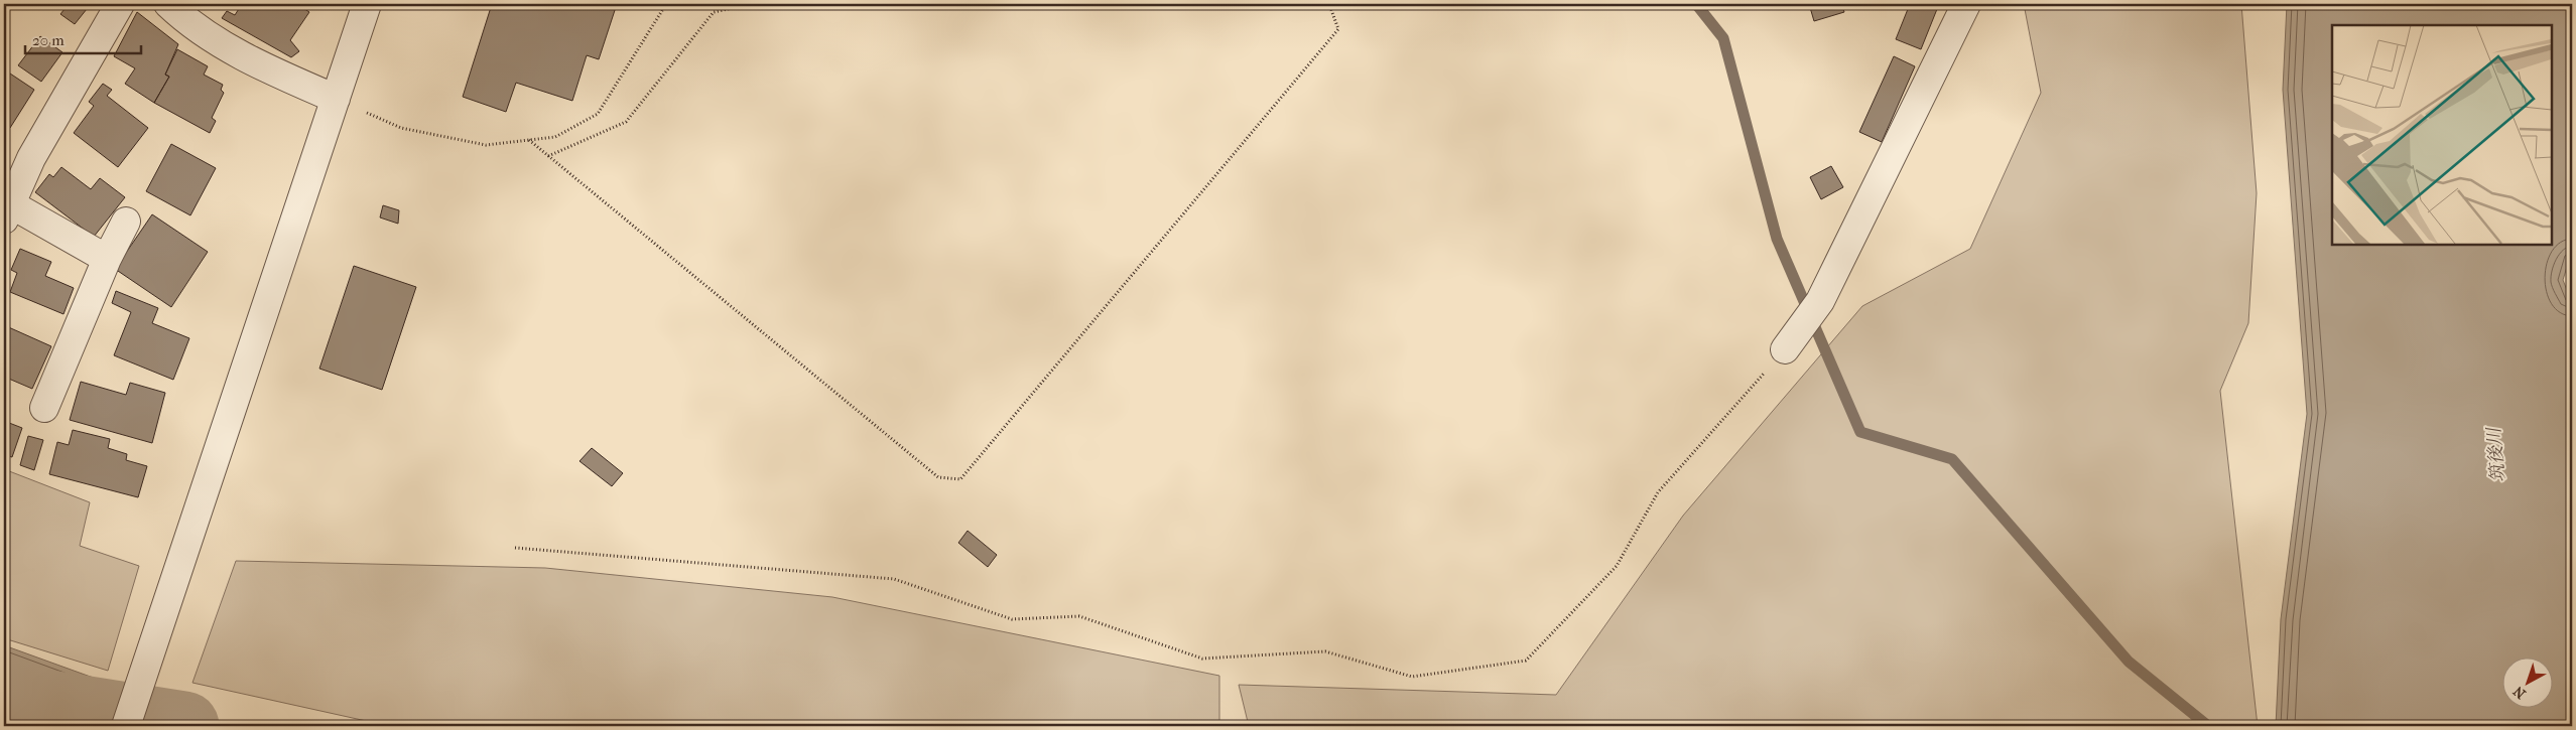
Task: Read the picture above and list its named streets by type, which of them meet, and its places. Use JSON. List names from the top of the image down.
{
  "water": ["筑後川"],
  "scale_bar": "20 m",
  "north": "bottom left"
}
